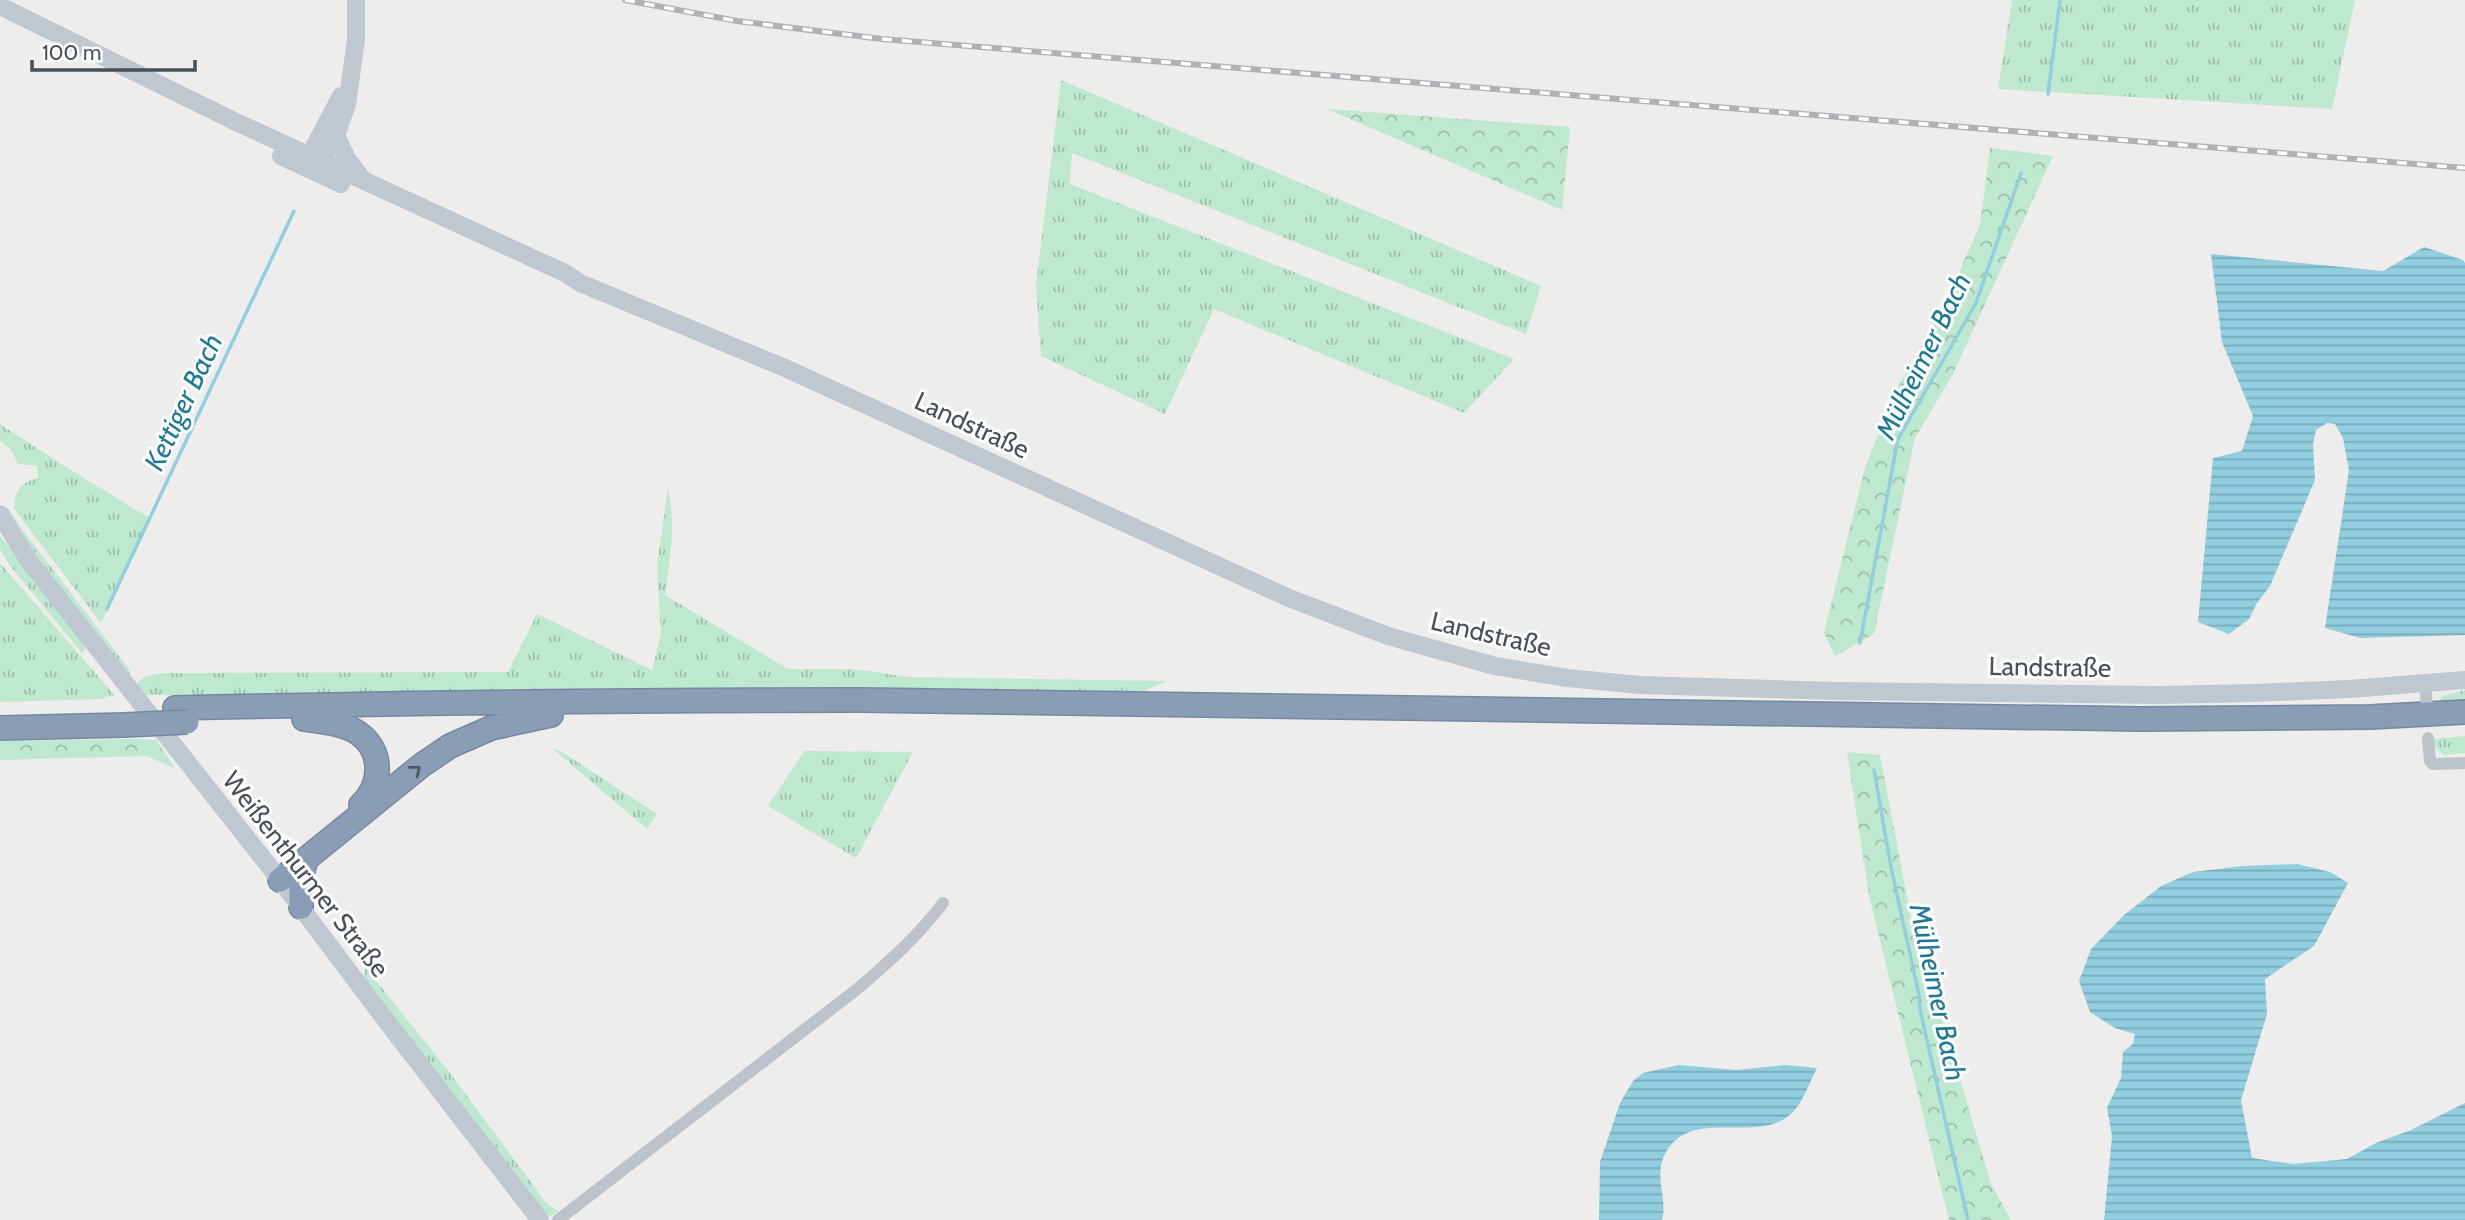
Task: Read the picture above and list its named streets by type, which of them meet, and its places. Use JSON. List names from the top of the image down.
{
  "streets": {
    "street": ["Landstraße", "Weißenthurmer Straße"]
  },
  "water": ["Mülheimer Bach", "Kettiger Bach"],
  "scale_bar": "100 m"
}
